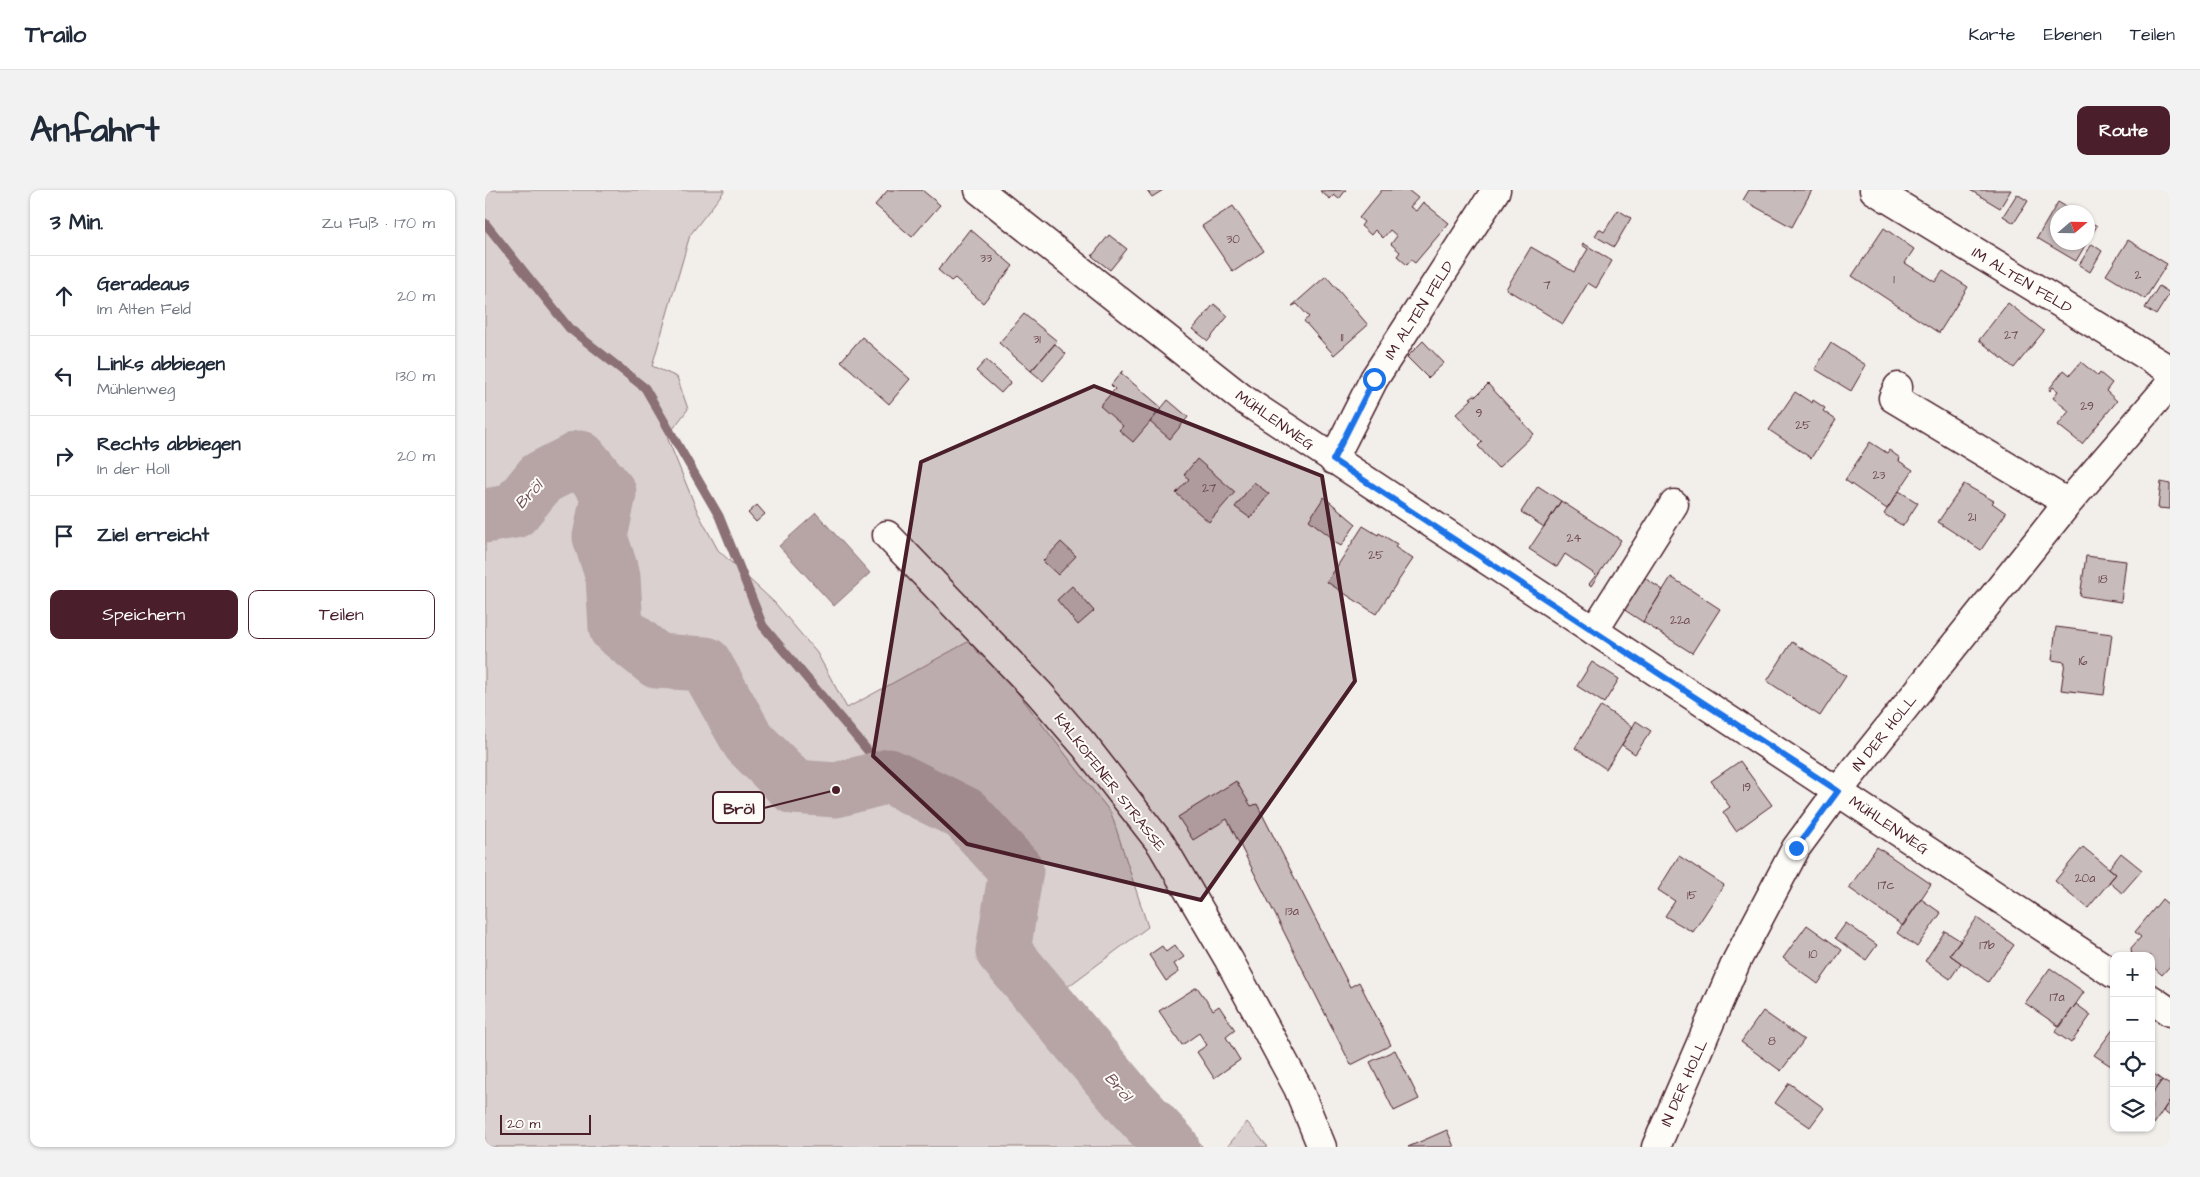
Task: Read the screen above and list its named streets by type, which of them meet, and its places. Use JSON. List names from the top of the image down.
{
  "streets": {
    "street": [
      "IM ALTEN FELD",
      "MÜHLENWEG",
      "IN DER HOLL",
      "KALKOFENER STRASSE"
    ]
  },
  "crossings": [
    ["IM ALTEN FELD", "MÜHLENWEG"],
    ["MÜHLENWEG", "IN DER HOLL"]
  ],
  "water": ["Bröl"],
  "places": ["Bröl"],
  "house_numbers": [
    "30",
    "33",
    "2",
    "1",
    "7",
    "27",
    "11",
    "31",
    "29",
    "9",
    "25",
    "23",
    "27",
    "21",
    "24",
    "25",
    "18",
    "22a",
    "16",
    "19",
    "20a",
    "17c",
    "15",
    "13a",
    "17b",
    "10",
    "17a",
    "8"
  ],
  "scale_bar": "20 m",
  "north": "right",
  "page": {
    "header": "Trailo",
    "nav": ["Karte", "Ebenen", "Teilen"],
    "title": "Anfahrt",
    "buttons": [
      "Route",
      ["Speichern", "Teilen"]
    ],
    "heading": ["3 Min.", "Zu Fuß · 170 m"],
    "list": [
      ["Geradeaus", "Im Alten Feld", "20 m"],
      ["Links abbiegen", "Mühlenweg", "130 m"],
      ["Rechts abbiegen", "In der Holl", "20 m"],
      "Ziel erreicht"
    ],
    "map_buttons": ["+", "−"],
    "scale": "20 m"
  }
}
